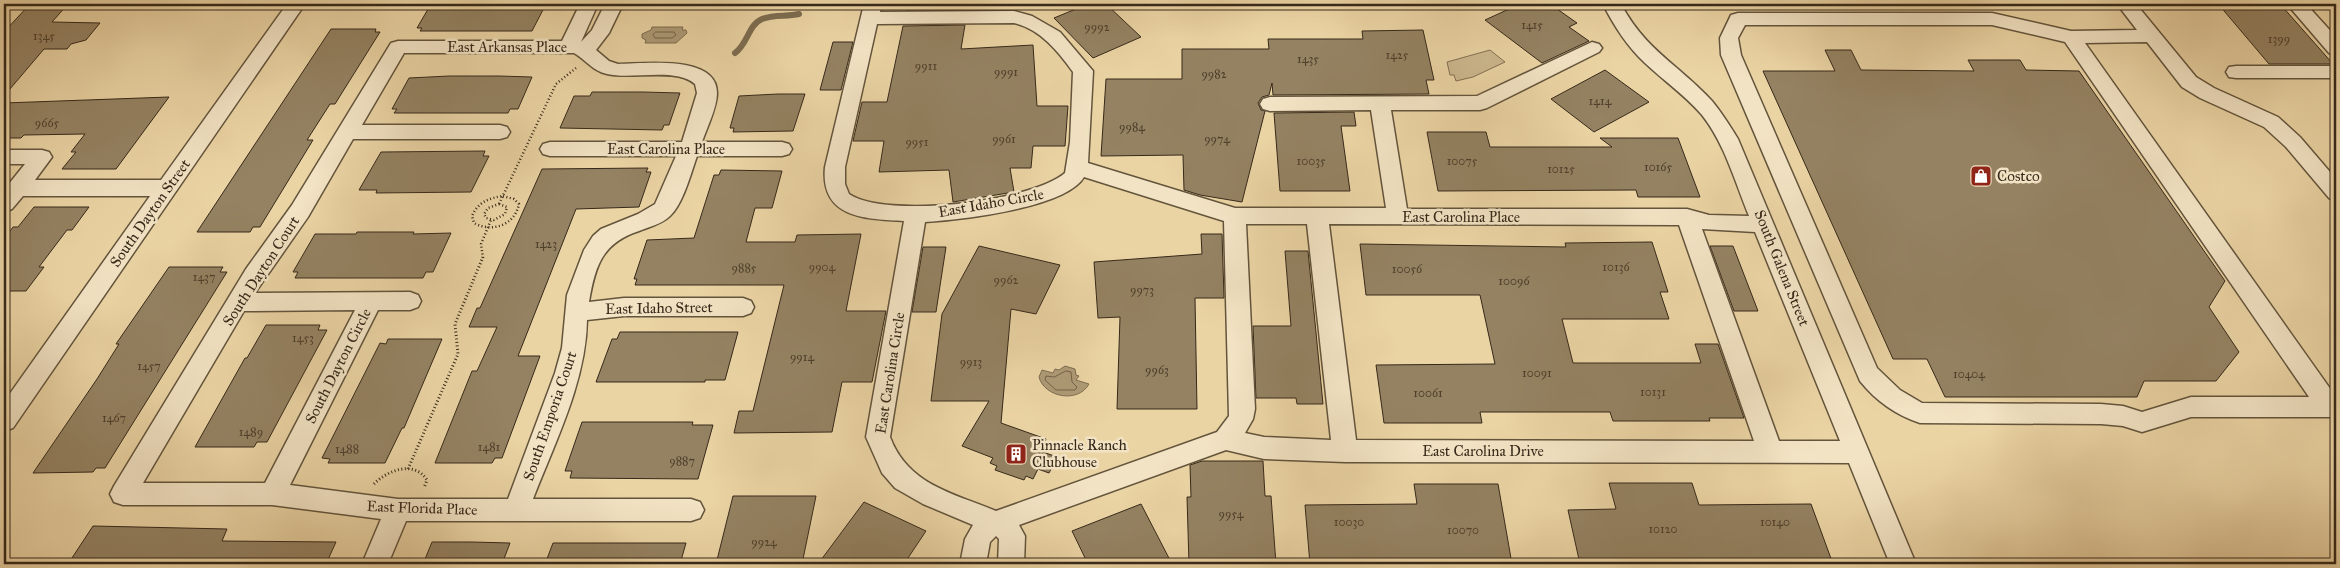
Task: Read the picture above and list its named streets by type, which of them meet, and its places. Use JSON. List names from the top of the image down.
{
  "streets": {
    "street": [
      "East Arkansas Place",
      "East Carolina Place",
      "East Idaho Circle",
      "South Dayton Street",
      "South Galena Street",
      "South Dayton Court",
      "East Idaho Street",
      "South Dayton Circle",
      "East Carolina Circle",
      "South Emporia Court",
      "East Carolina Drive",
      "East Florida Place"
    ]
  },
  "crossings": [
    ["East Arkansas Place", "South Dayton Court"],
    ["East Arkansas Place", "South Emporia Court"],
    ["East Carolina Place", "South Galena Street"],
    ["East Carolina Place", "South Emporia Court"],
    ["East Idaho Circle", "East Carolina Circle"],
    ["South Galena Street", "East Carolina Drive"],
    ["South Dayton Court", "South Dayton Circle"],
    ["South Dayton Court", "East Florida Place"],
    ["East Idaho Street", "South Emporia Court"],
    ["South Dayton Circle", "East Florida Place"],
    ["South Emporia Court", "East Florida Place"]
  ],
  "places": {
    "shop": ["Costco"],
    "building": ["Pinnacle Ranch Clubhouse"]
  },
  "house_numbers": [
    "1415",
    "9992",
    "1345",
    "1399",
    "1425",
    "1435",
    "9911",
    "9991",
    "9982",
    "1414",
    "9665",
    "9984",
    "9961",
    "9974",
    "9951",
    "10035",
    "10075",
    "10165",
    "10125",
    "1423",
    "9904",
    "10136",
    "9885",
    "10056",
    "1437",
    "9962",
    "10096",
    "9973",
    "1453",
    "9914",
    "9913",
    "1457",
    "9963",
    "10091",
    "10404",
    "10131",
    "10061",
    "1467",
    "1489",
    "1481",
    "1488",
    "9887",
    "9954",
    "10030",
    "10140",
    "10120",
    "10070",
    "9924"
  ]
}
